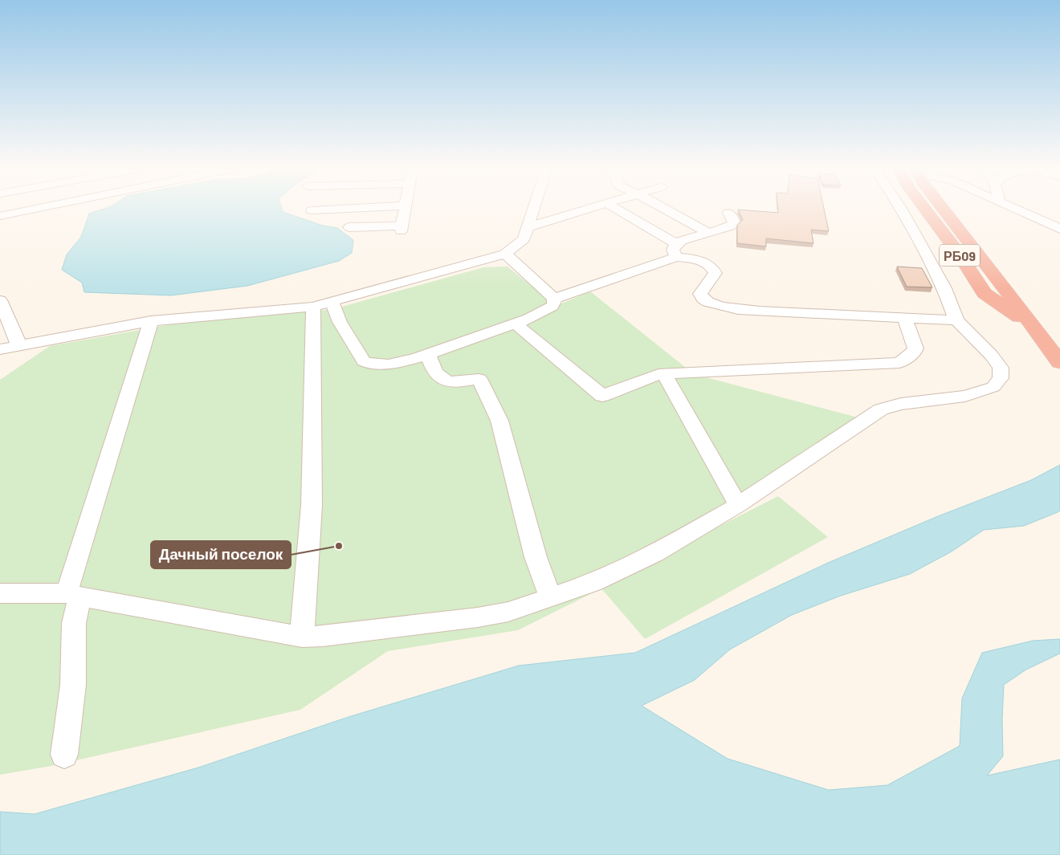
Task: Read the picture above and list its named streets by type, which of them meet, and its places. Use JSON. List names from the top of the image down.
{
  "streets": {
    "highway": ["РБ09"]
  },
  "places": ["Дачный поселок"]
}
